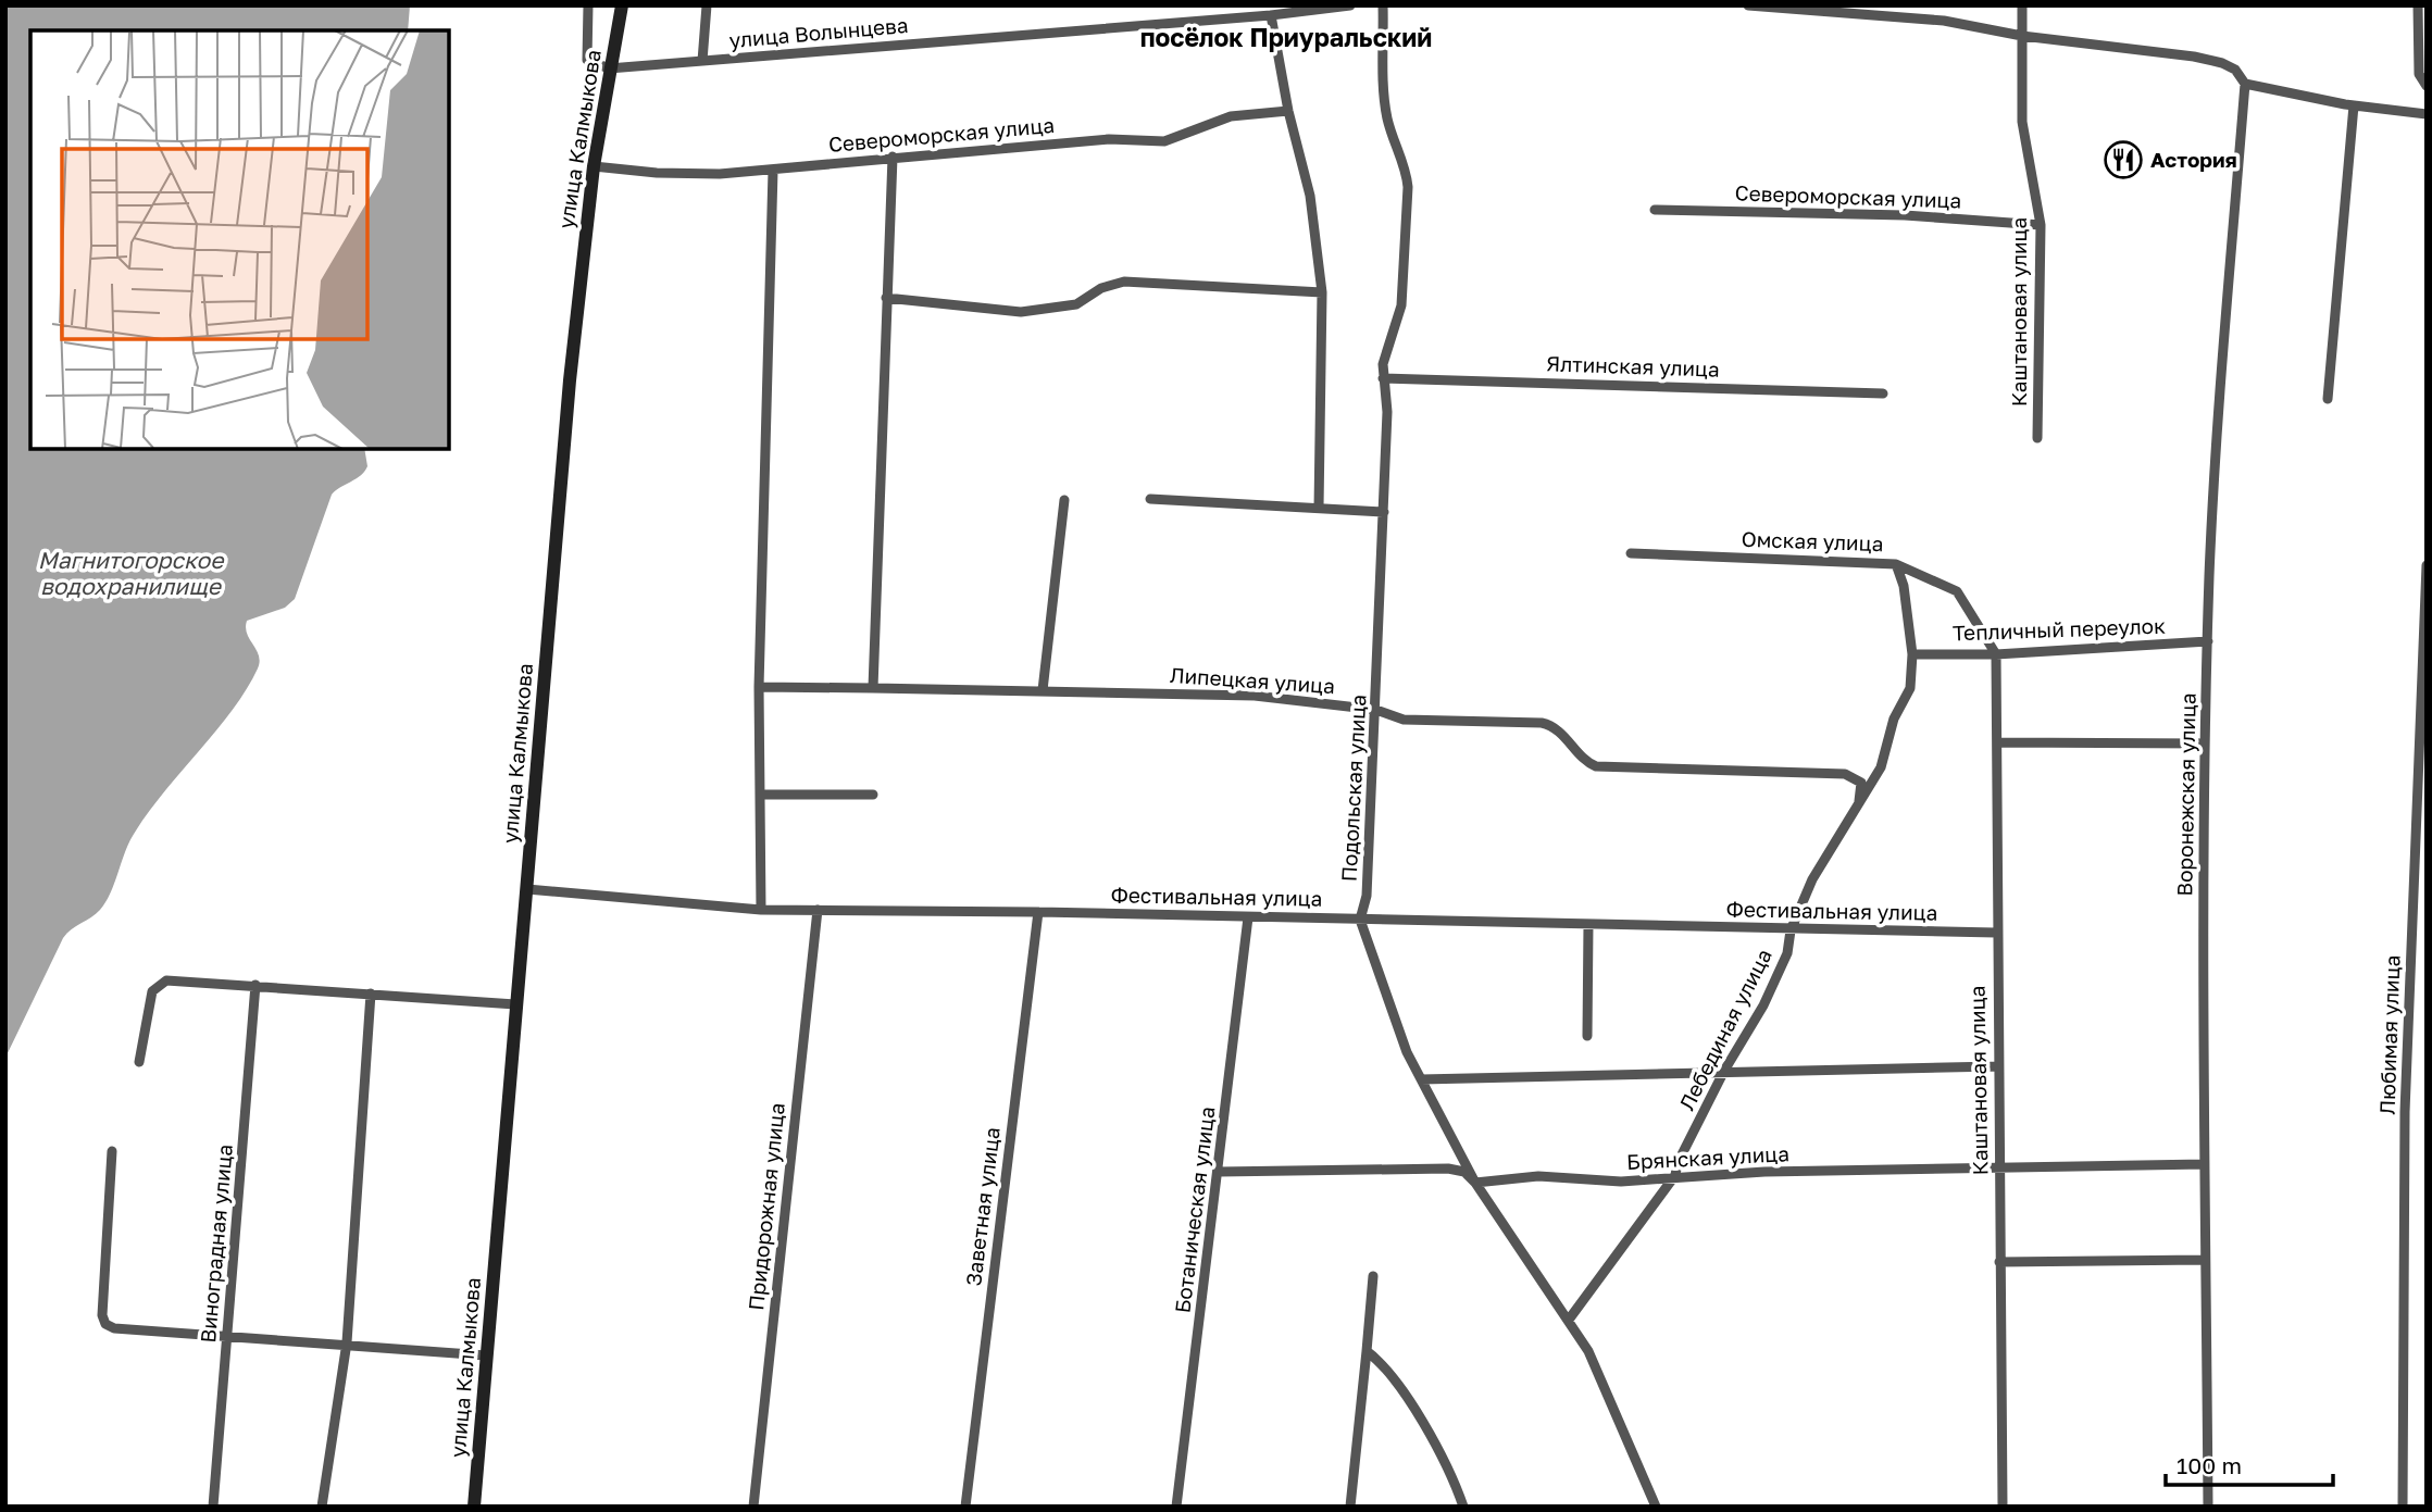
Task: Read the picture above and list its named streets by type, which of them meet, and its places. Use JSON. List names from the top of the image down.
{
  "streets": {
    "main road": ["улица Калмыкова"],
    "street": [
      "улица Волынцева",
      "Североморская улица",
      "Каштановая улица",
      "Ялтинская улица",
      "Омская улица",
      "Тепличный переулок",
      "Липецкая улица",
      "Подольская улица",
      "Воронежская улица",
      "Фестивальная улица",
      "Лебединая улица",
      "Любимая улица",
      "Брянская улица",
      "Придорожная улица",
      "Заветная улица",
      "Ботаническая улица",
      "Виноградная улица"
    ]
  },
  "crossings": [
    ["улица Волынцева", "улица Калмыкова"],
    ["Североморская улица", "улица Калмыкова"],
    ["Североморская улица", "Каштановая улица"],
    ["улица Калмыкова", "Фестивальная улица"],
    ["Каштановая улица", "Омская улица"],
    ["Каштановая улица", "Тепличный переулок"],
    ["Каштановая улица", "Фестивальная улица"],
    ["Каштановая улица", "Брянская улица"],
    ["Ялтинская улица", "Подольская улица"],
    ["Омская улица", "Тепличный переулок"],
    ["Омская улица", "Лебединая улица"],
    ["Тепличный переулок", "Воронежская улица"],
    ["Тепличный переулок", "Лебединая улица"],
    ["Липецкая улица", "Подольская улица"],
    ["Липецкая улица", "Лебединая улица"],
    ["Подольская улица", "Фестивальная улица"],
    ["Воронежская улица", "Брянская улица"],
    ["Фестивальная улица", "Лебединая улица"],
    ["Фестивальная улица", "Придорожная улица"],
    ["Фестивальная улица", "Заветная улица"],
    ["Фестивальная улица", "Ботаническая улица"],
    ["Лебединая улица", "Брянская улица"],
    ["Брянская улица", "Ботаническая улица"]
  ],
  "districts": ["посёлок Приуральский"],
  "water": ["Магнитогорское водохранилище"],
  "places": {
    "restaurant": ["Астория"]
  },
  "scale_bar": "100 m"
}
